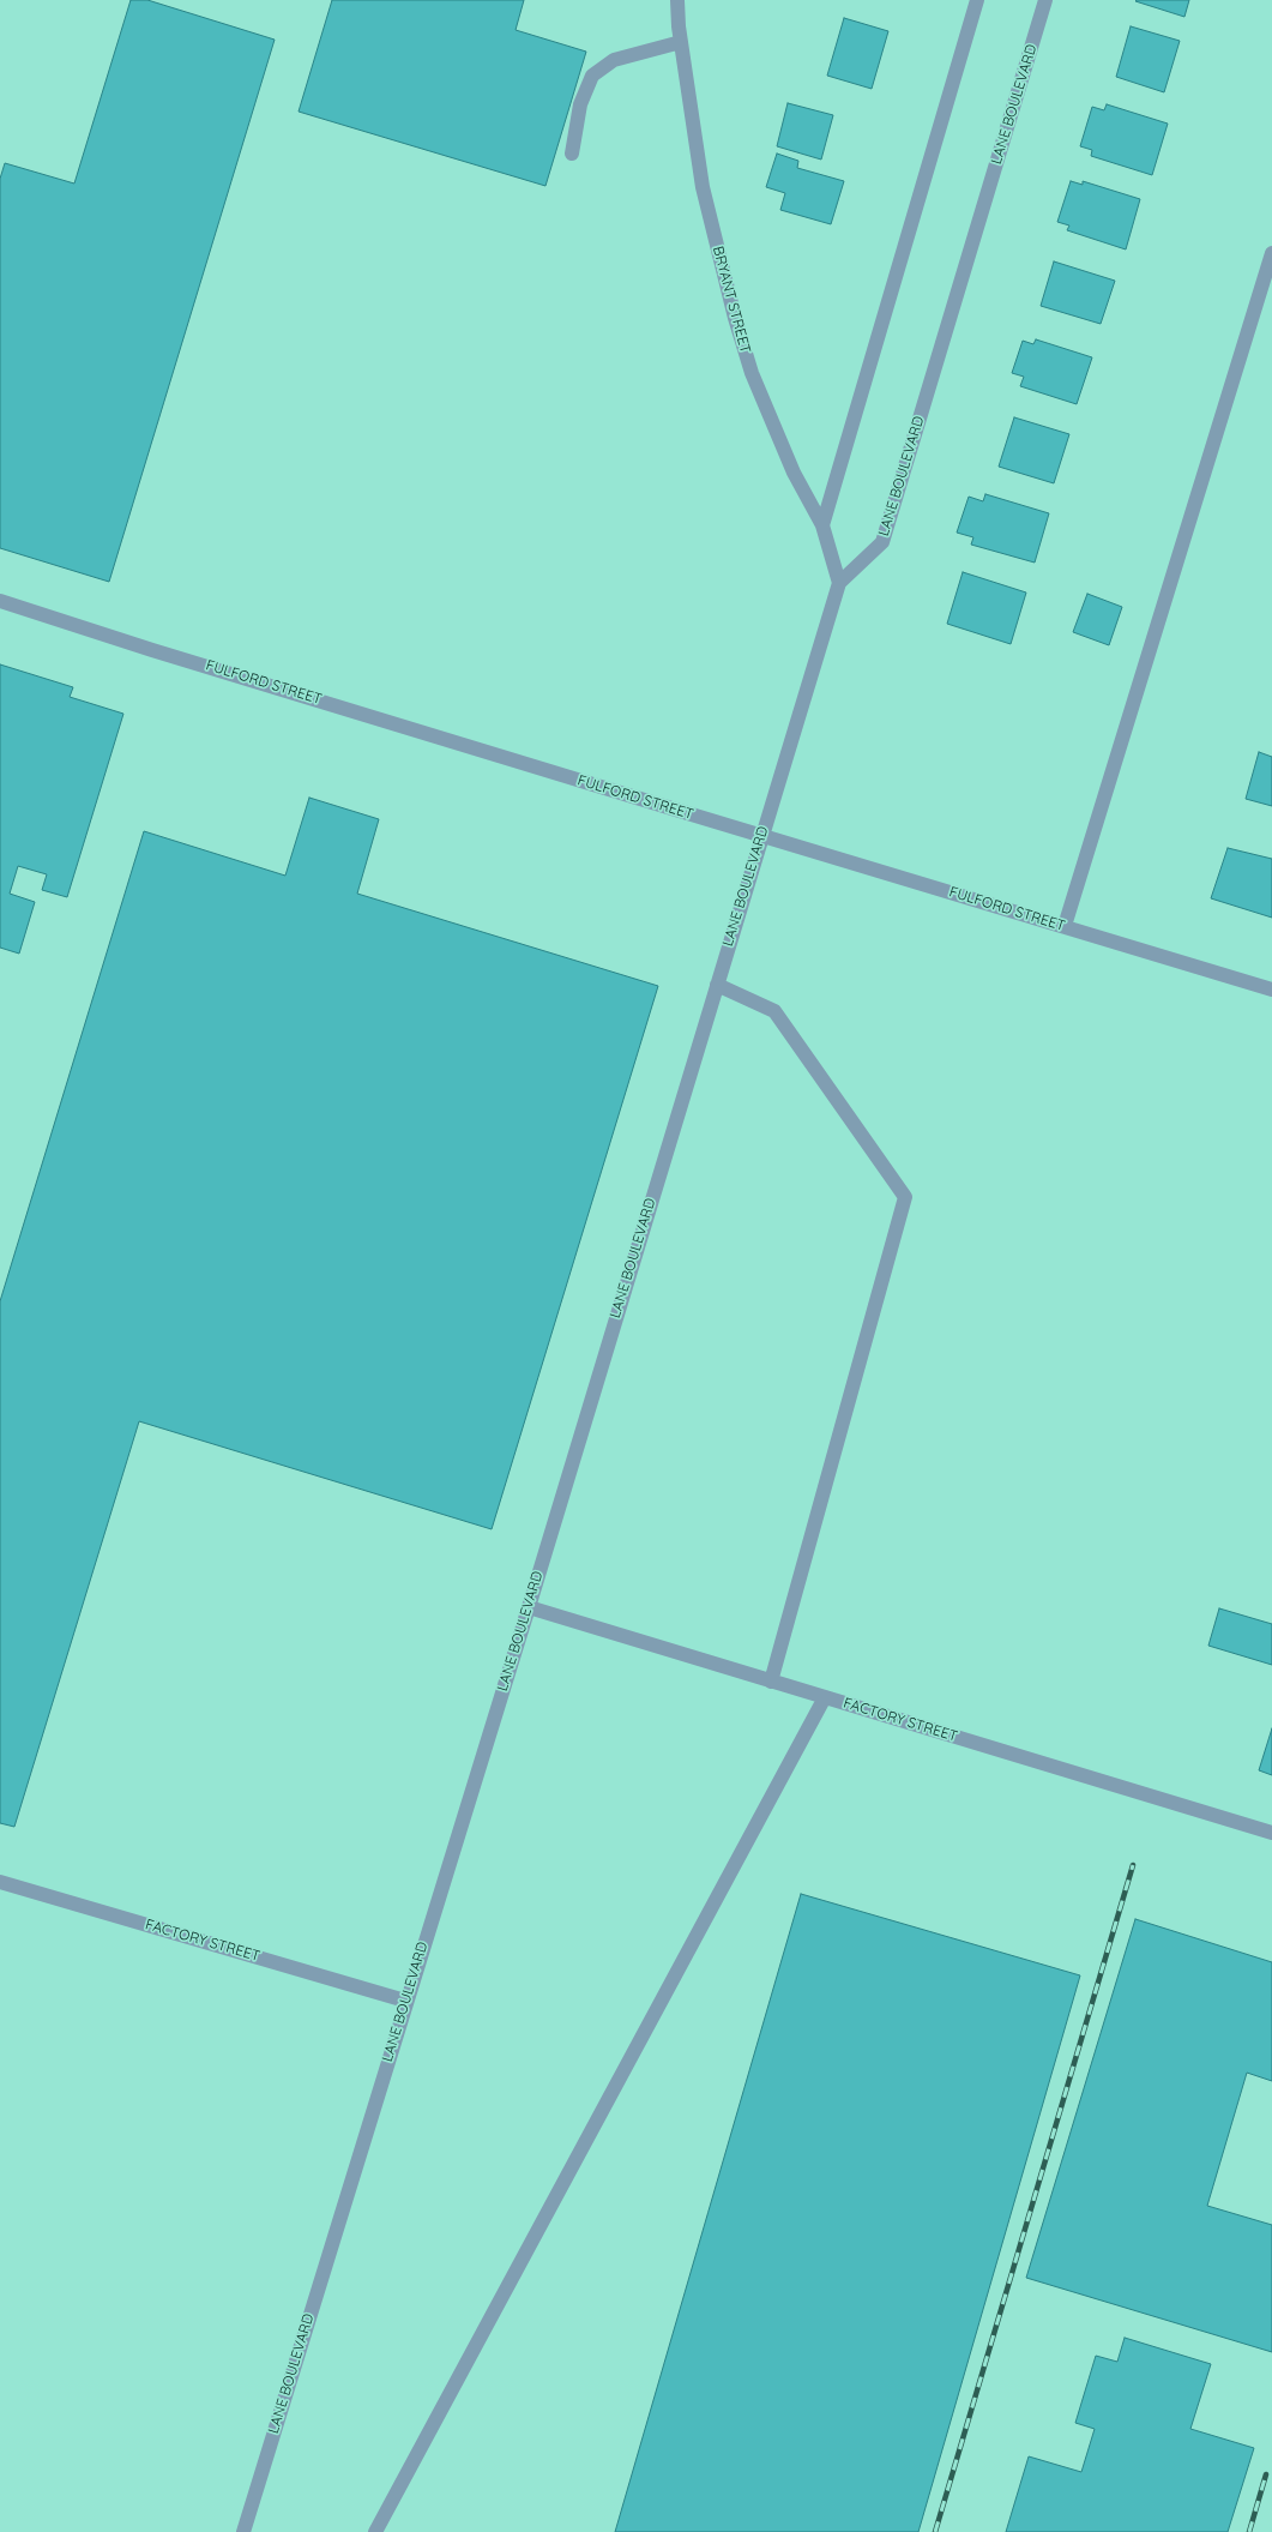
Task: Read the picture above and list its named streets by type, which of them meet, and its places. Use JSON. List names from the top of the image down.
{
  "streets": {
    "street": [
      "LANE BOULEVARD",
      "BRYANT STREET",
      "FULFORD STREET",
      "FACTORY STREET"
    ]
  },
  "crossings": [
    ["LANE BOULEVARD", "BRYANT STREET"],
    ["LANE BOULEVARD", "FULFORD STREET"],
    ["LANE BOULEVARD", "FACTORY STREET"]
  ]
}
